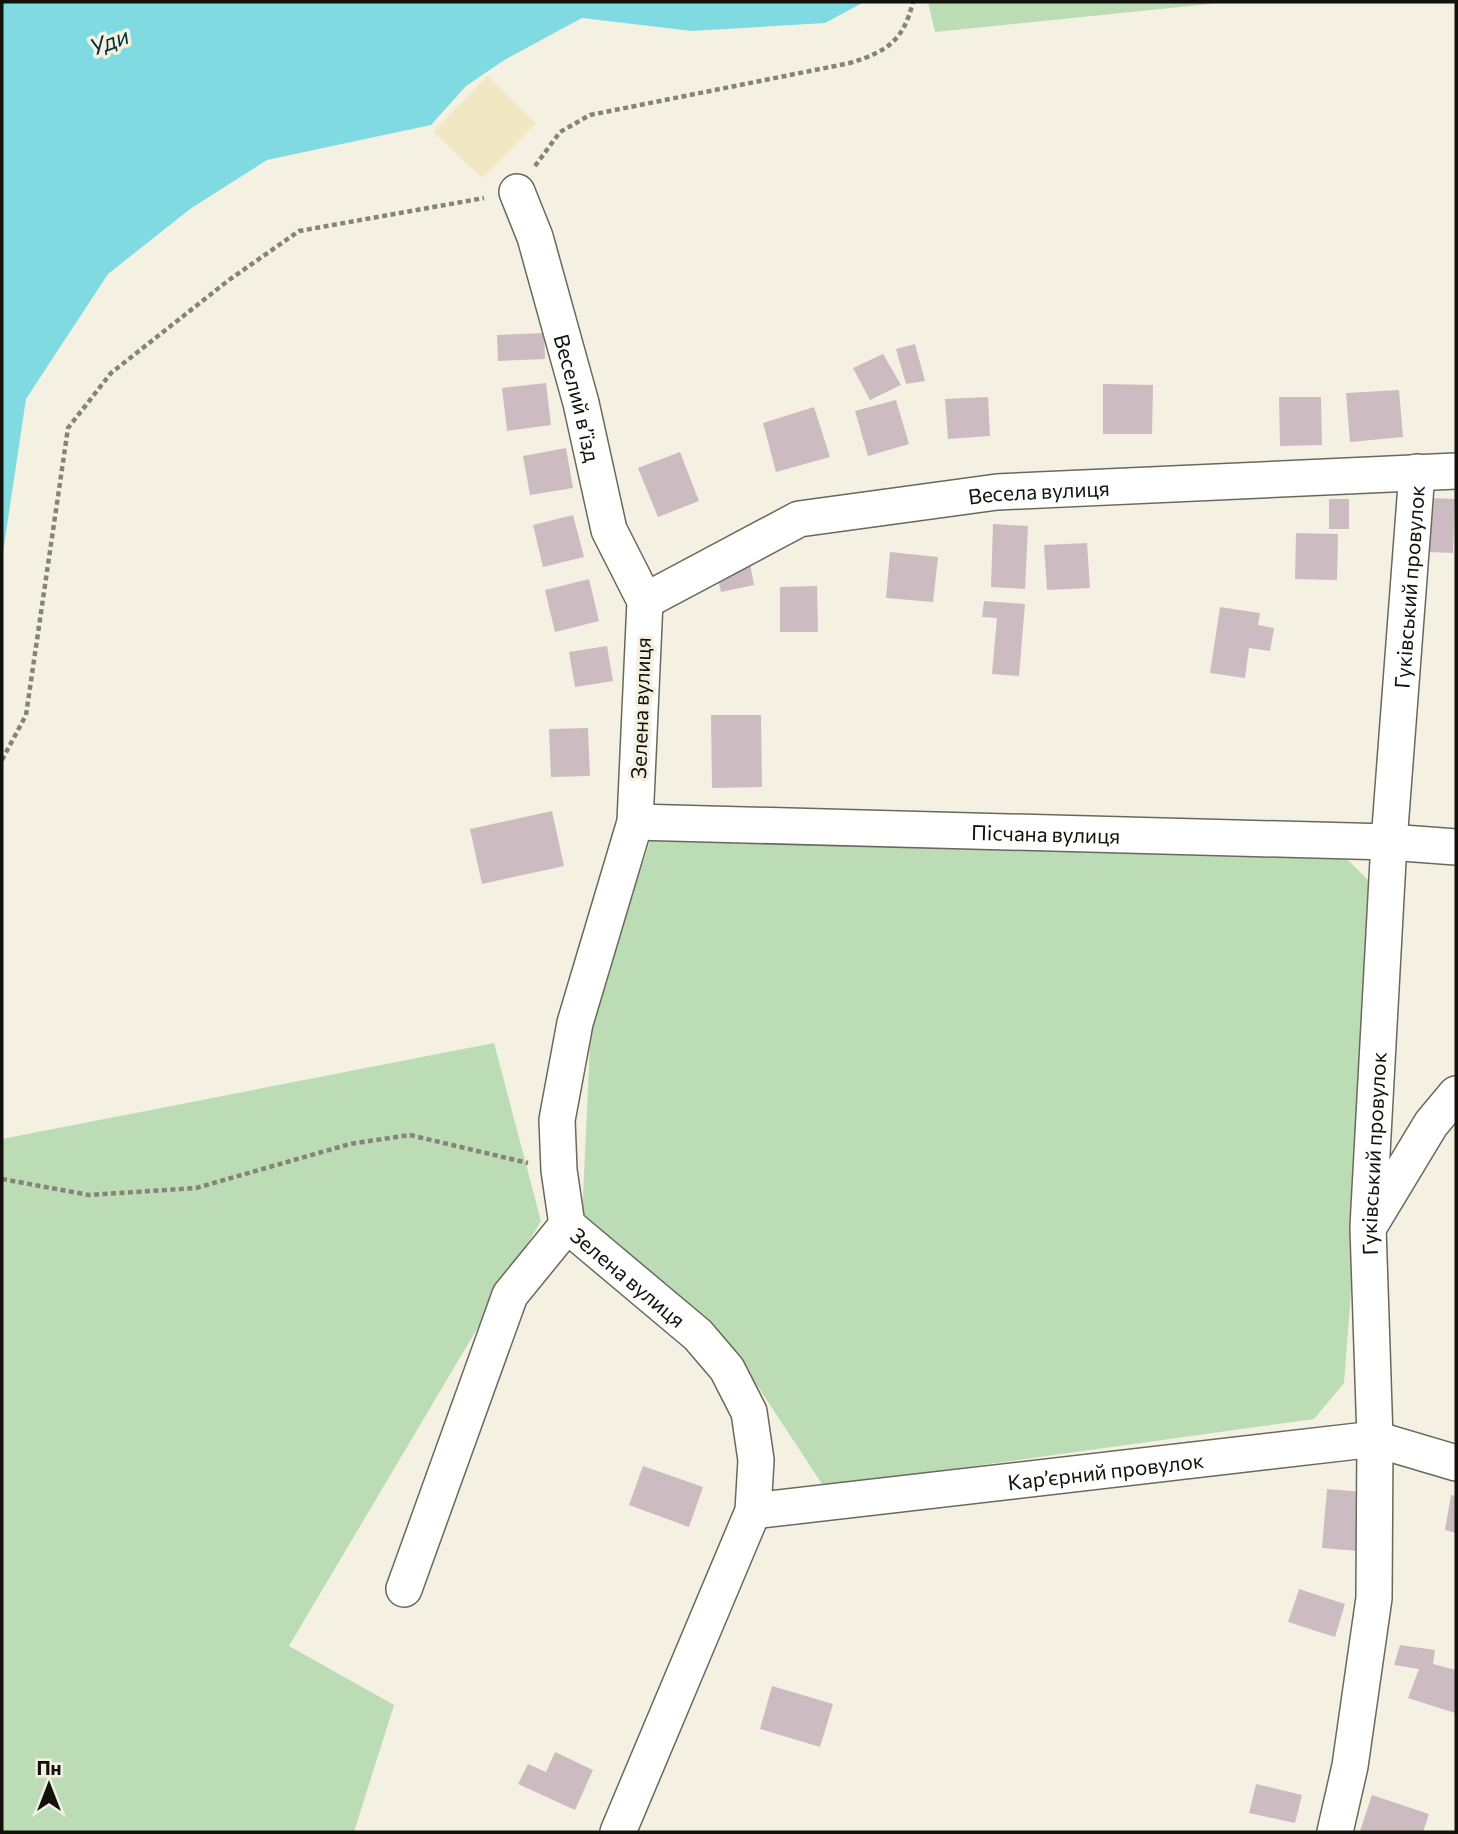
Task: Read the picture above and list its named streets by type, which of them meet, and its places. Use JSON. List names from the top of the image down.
{
  "streets": {
    "street": [
      "Веселий в’їзд",
      "Весела вулиця",
      "Гуківський провулок",
      "Зелена вулиця",
      "Пісчана вулиця",
      "Кар’єрний провулок"
    ]
  },
  "crossings": [
    ["Веселий в’їзд", "Весела вулиця"],
    ["Веселий в’їзд", "Зелена вулиця"],
    ["Весела вулиця", "Гуківський провулок"],
    ["Весела вулиця", "Зелена вулиця"],
    ["Гуківський провулок", "Пісчана вулиця"],
    ["Гуківський провулок", "Кар’єрний провулок"],
    ["Зелена вулиця", "Пісчана вулиця"],
    ["Зелена вулиця", "Кар’єрний провулок"]
  ],
  "water": ["Уди"],
  "north": "top"
}
